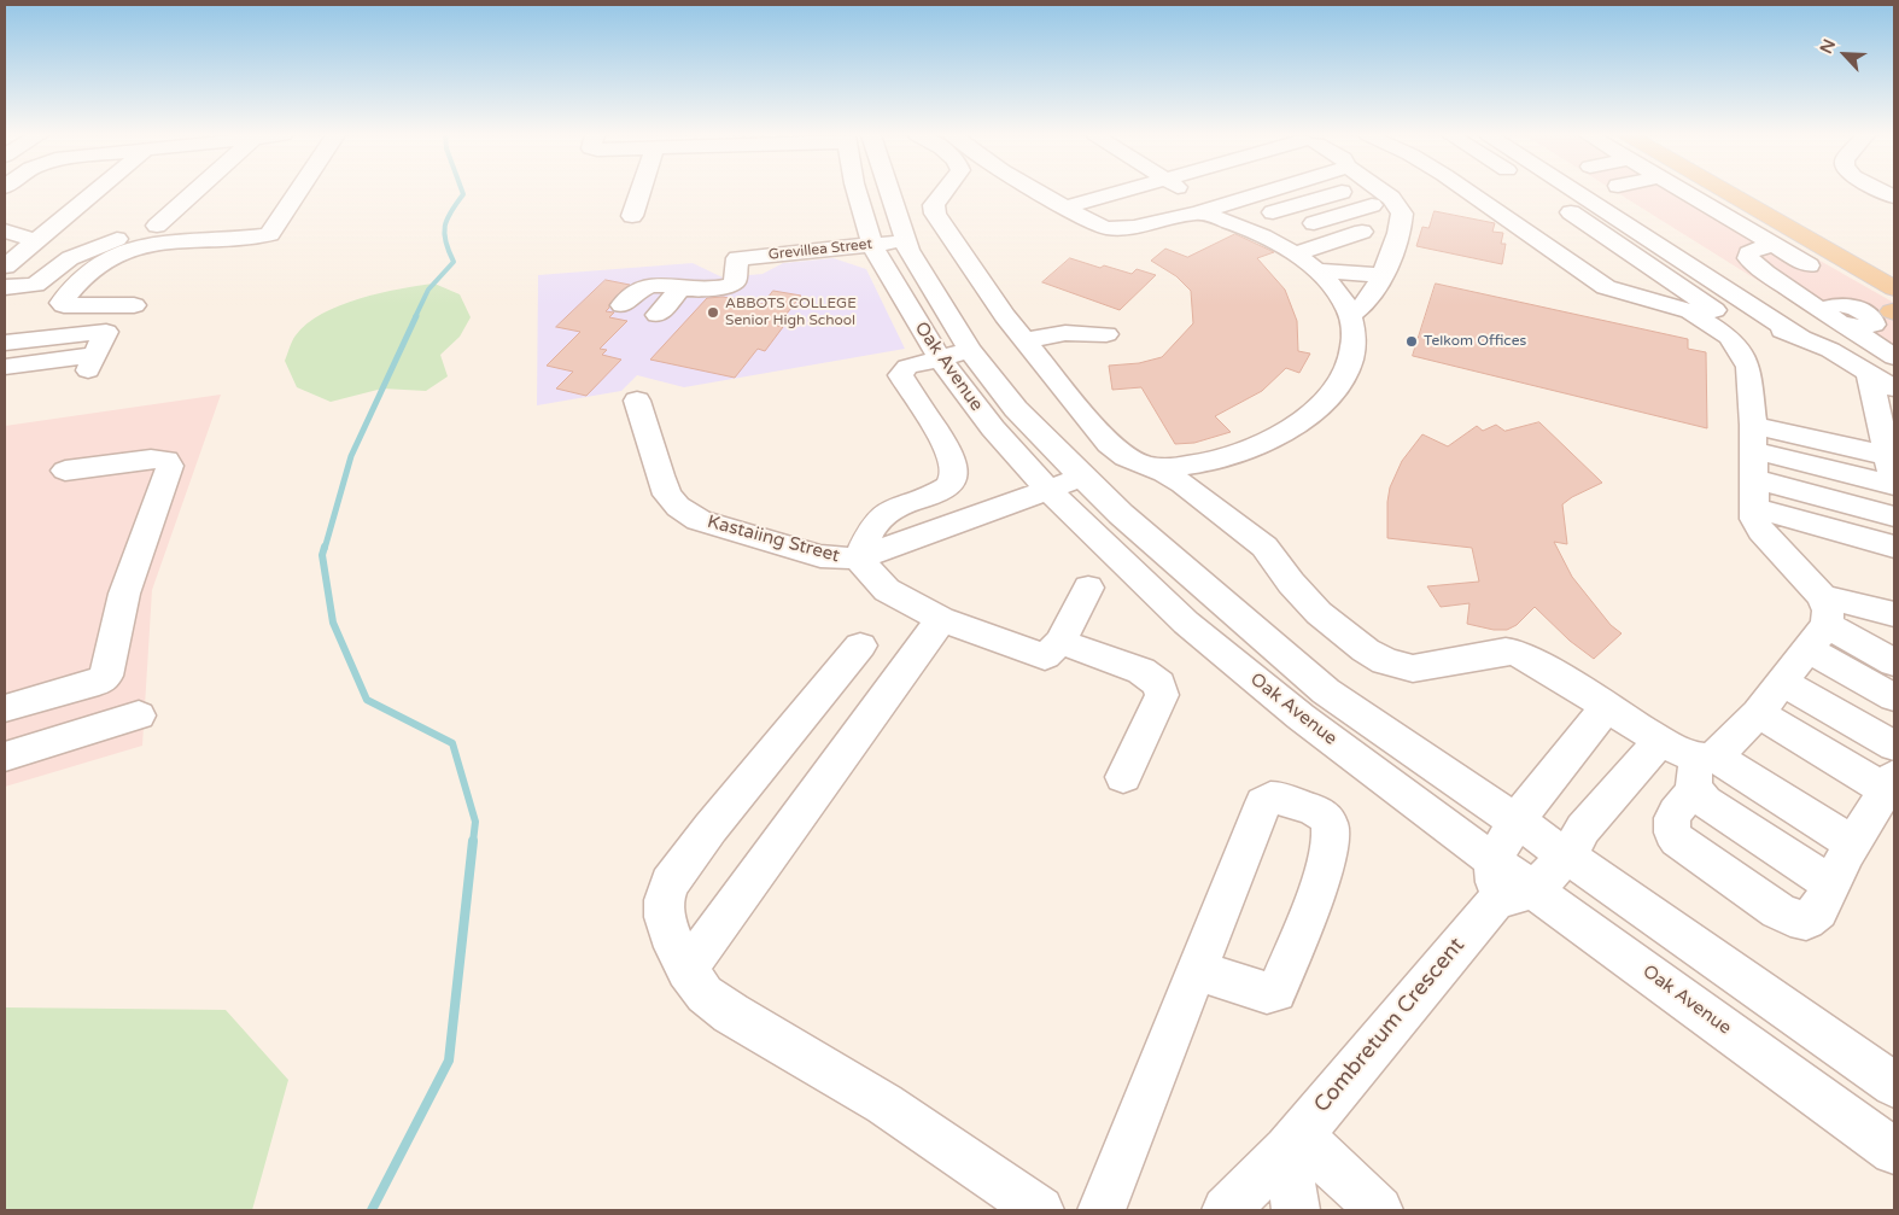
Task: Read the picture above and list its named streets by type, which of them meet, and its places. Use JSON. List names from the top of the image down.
{
  "streets": {
    "street": [
      "Grevillea Street",
      "Oak Avenue",
      "Kastaiing Street",
      "Combretum Crescent"
    ]
  },
  "crossings": [
    ["Grevillea Street", "Oak Avenue"],
    ["Oak Avenue", "Kastaiing Street"],
    ["Oak Avenue", "Combretum Crescent"]
  ],
  "places": ["ABBOTS COLLEGE Senior High School", "Telkom Offices"],
  "north": "top left"
}
